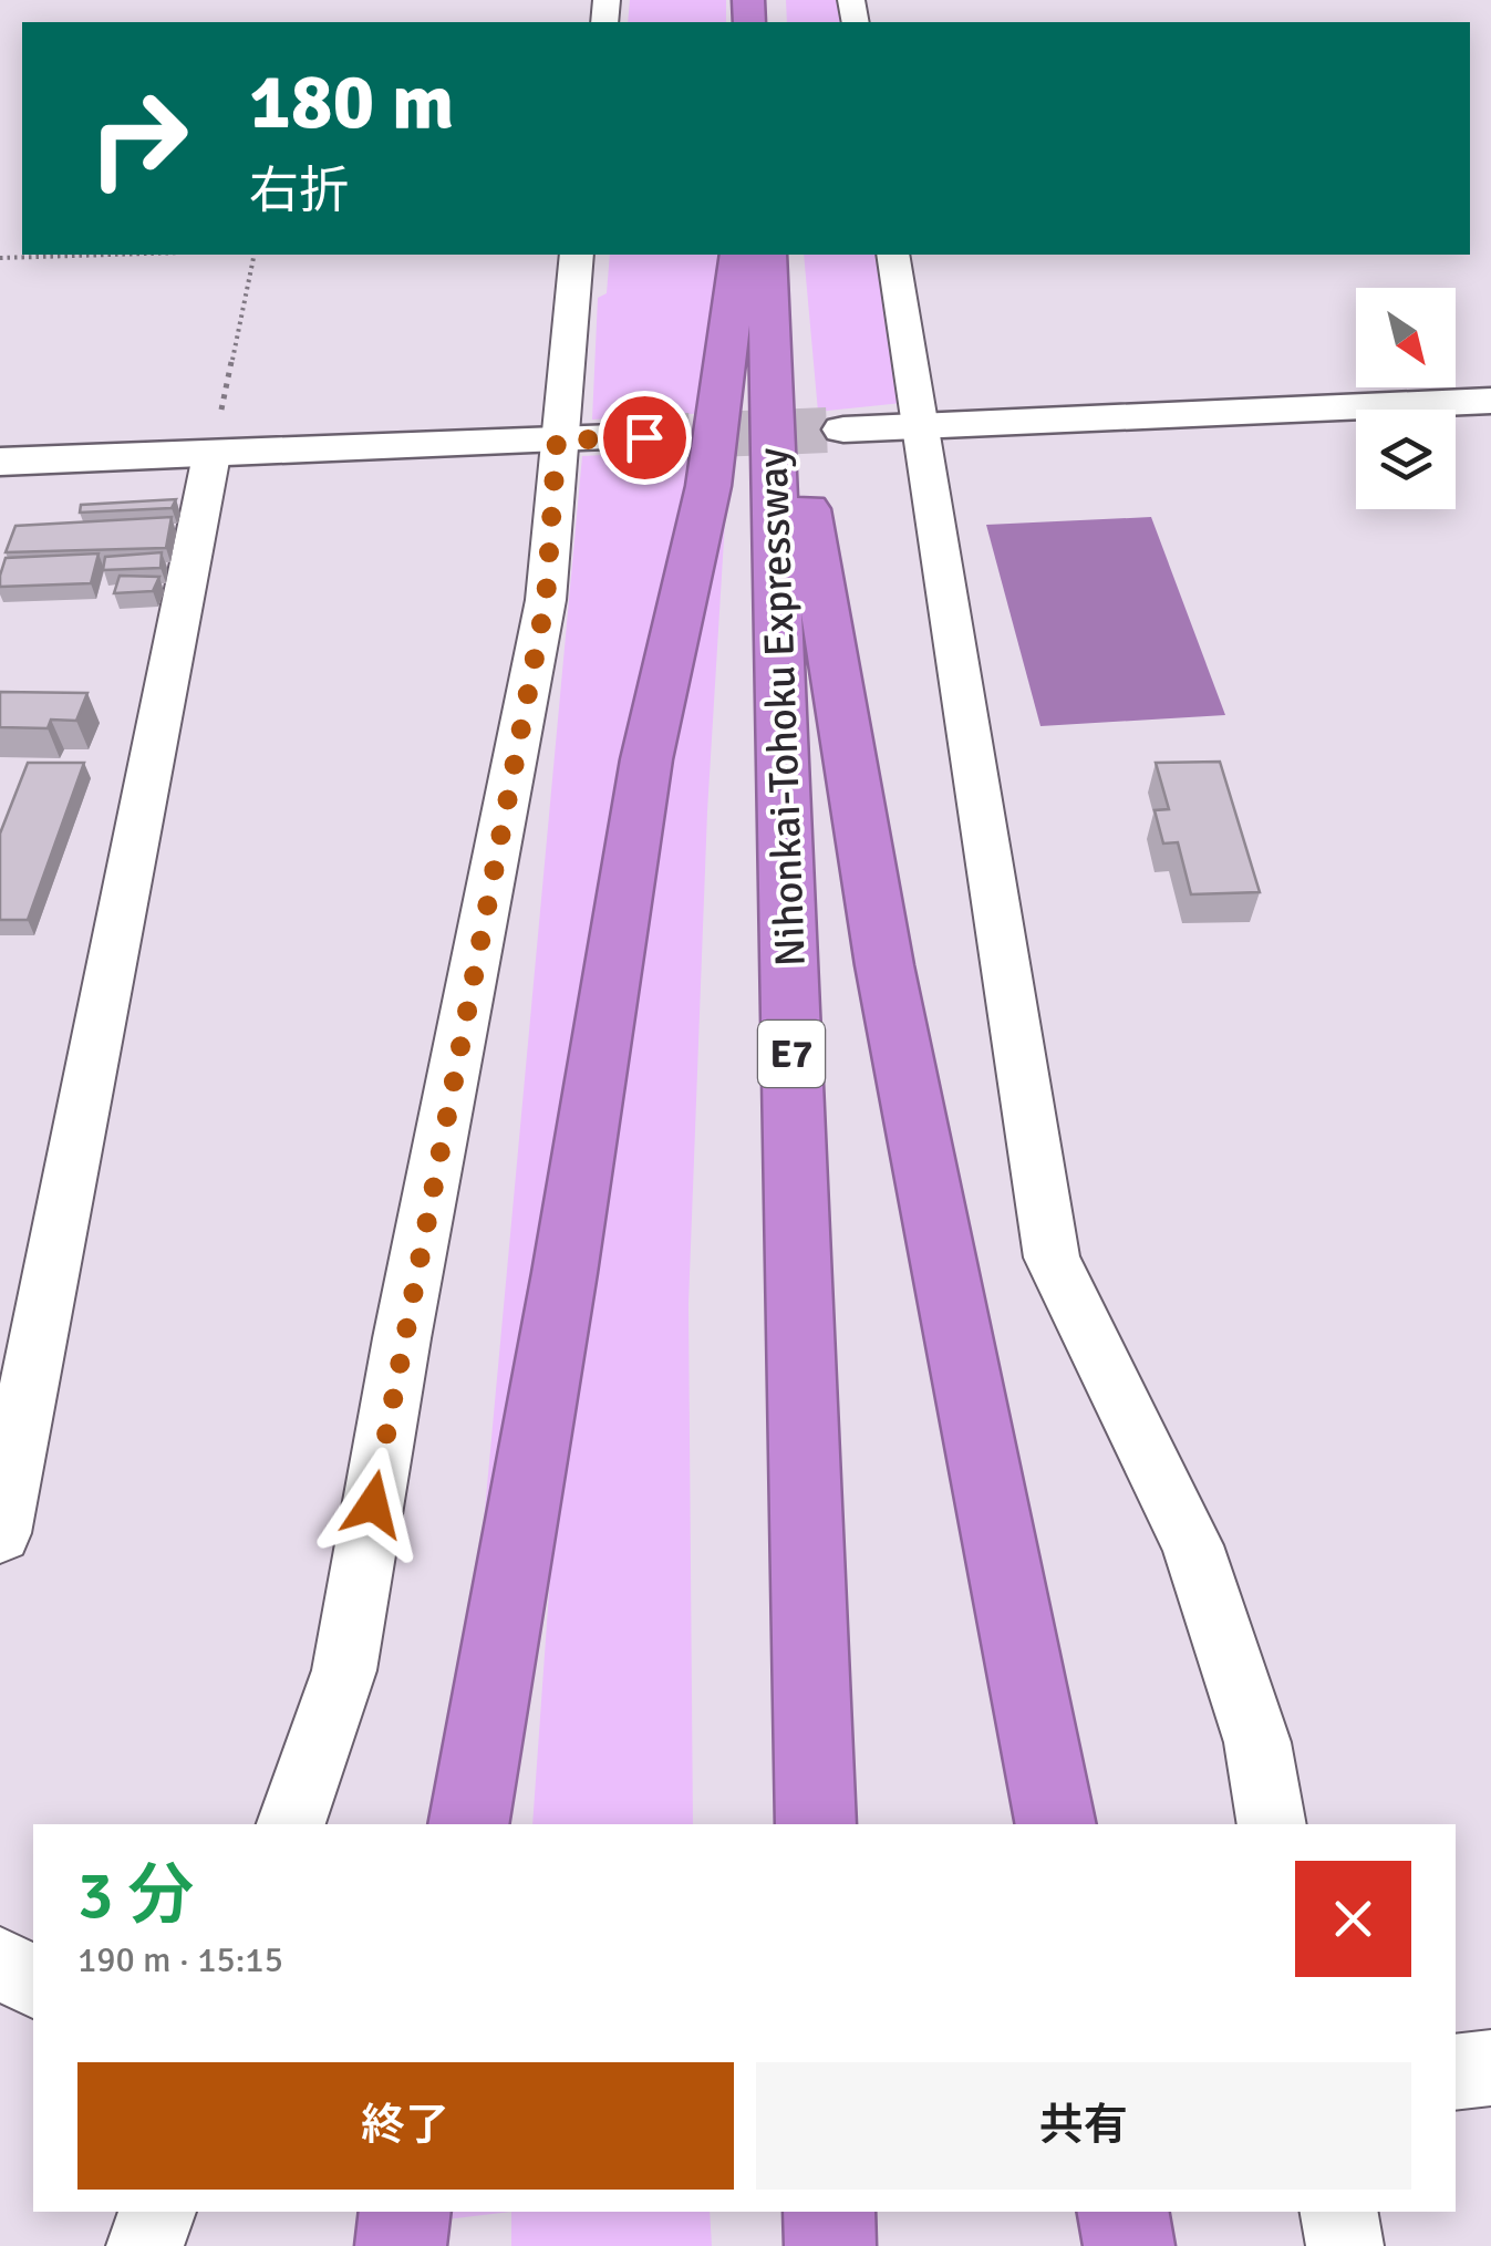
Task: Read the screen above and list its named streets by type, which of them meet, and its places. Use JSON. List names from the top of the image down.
{
  "streets": {
    "highway": ["Nihonkai-Tohoku Expressway", "E7"]
  },
  "north": "bottom right",
  "page": {
    "turn": ["180 m", "右折"],
    "heading": ["3 分", "190 m · 15:15"],
    "buttons": ["終了", "共有"]
  }
}
